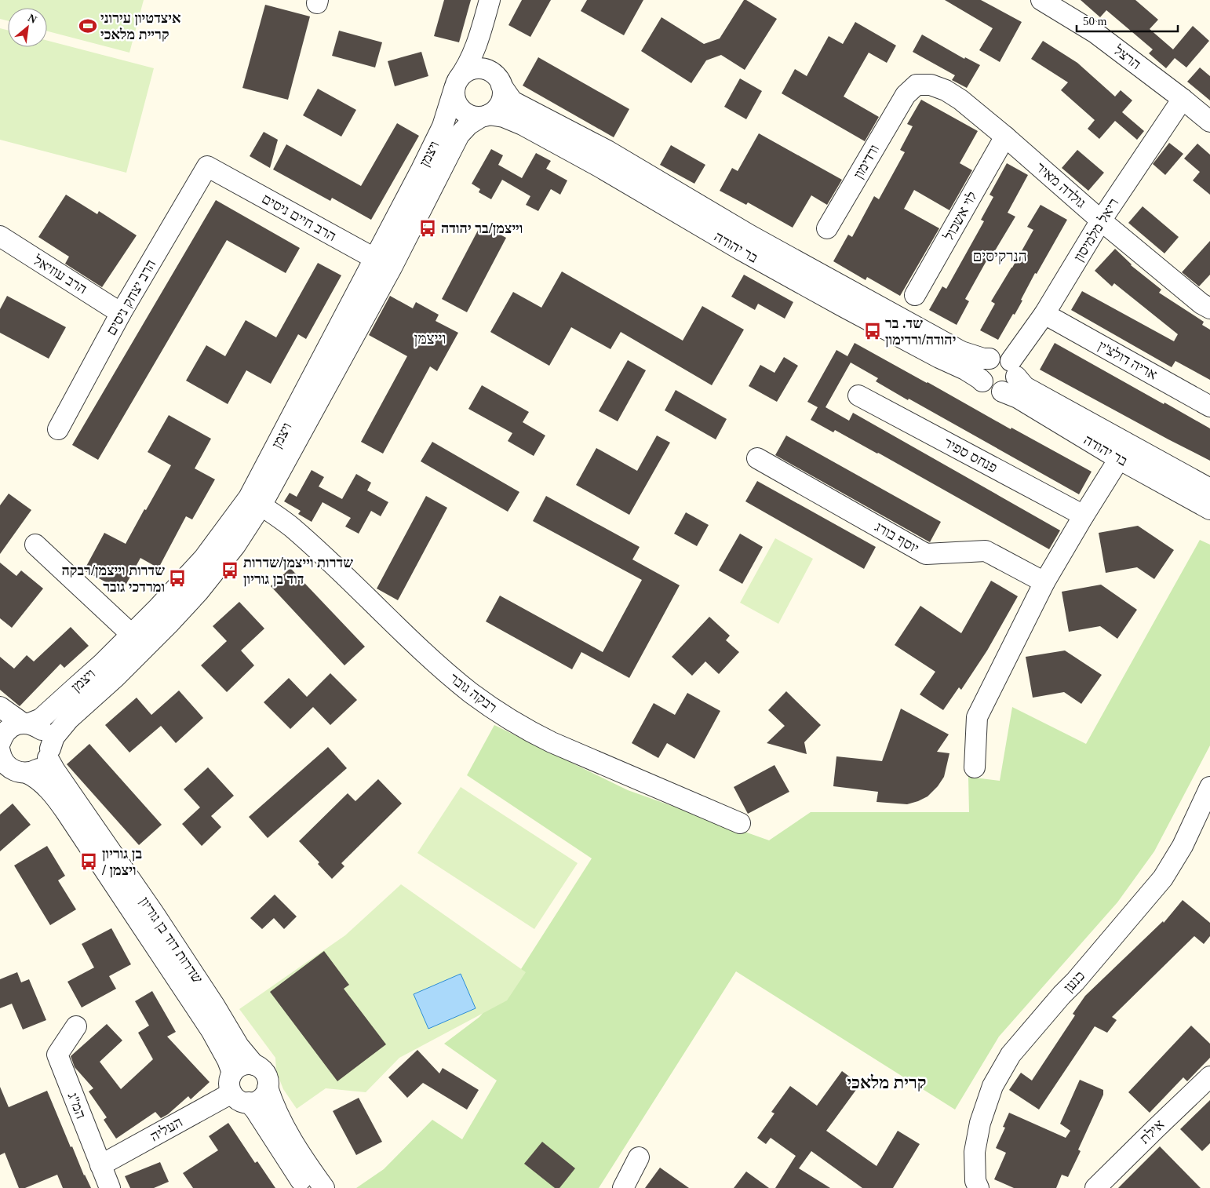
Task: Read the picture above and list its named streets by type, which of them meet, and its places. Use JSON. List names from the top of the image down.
{
  "streets": {
    "street": [
      "הרצל",
      "ויצמן",
      "ורדימון",
      "גולדה מאיר",
      "לוי אשכול",
      "הרב חיים ניסים",
      "ריאל מלמיסון",
      "בר יהודה",
      "הרב עוזיאל",
      "הרב יצחק ניסים",
      "אריה דולצ'ין",
      "פנחס ספיר",
      "יוסף בורג",
      "רבקה גובר",
      "שדרות דוד בן גוריון",
      "כנען",
      "המ\"ג",
      "העליה",
      "אילת"
    ]
  },
  "crossings": [
    ["הרצל", "ריאל מלמיסון"],
    ["ויצמן", "הרב חיים ניסים"],
    ["ויצמן", "בר יהודה"],
    ["ויצמן", "רבקה גובר"],
    ["ויצמן", "שדרות דוד בן גוריון"],
    ["ורדימון", "גולדה מאיר"],
    ["גולדה מאיר", "לוי אשכול"],
    ["גולדה מאיר", "ריאל מלמיסון"],
    ["הרב חיים ניסים", "הרב יצחק ניסים"],
    ["ריאל מלמיסון", "בר יהודה"],
    ["ריאל מלמיסון", "אריה דולצ'ין"],
    ["הרב עוזיאל", "הרב יצחק ניסים"],
    ["שדרות דוד בן גוריון", "העליה"],
    ["המ\"ג", "העליה"]
  ],
  "districts": ["הנרקיסים", "וייצמן", "קרית מלאכי"],
  "places": {
    "sports": ["איצדטיון עירוני קריית מלאכי"],
    "bus stop": [
      "וייצמן/בר יהודה",
      "שד. בר יהודה/ורדימון",
      "שדרות וייצמן/שדרות דוד בן גוריון",
      "שדרות וייצמן/רבקה ומרדכי גובר",
      "בן גוריון / ויצמן"
    ]
  },
  "scale_bar": "50 m",
  "north": "top right"
}
